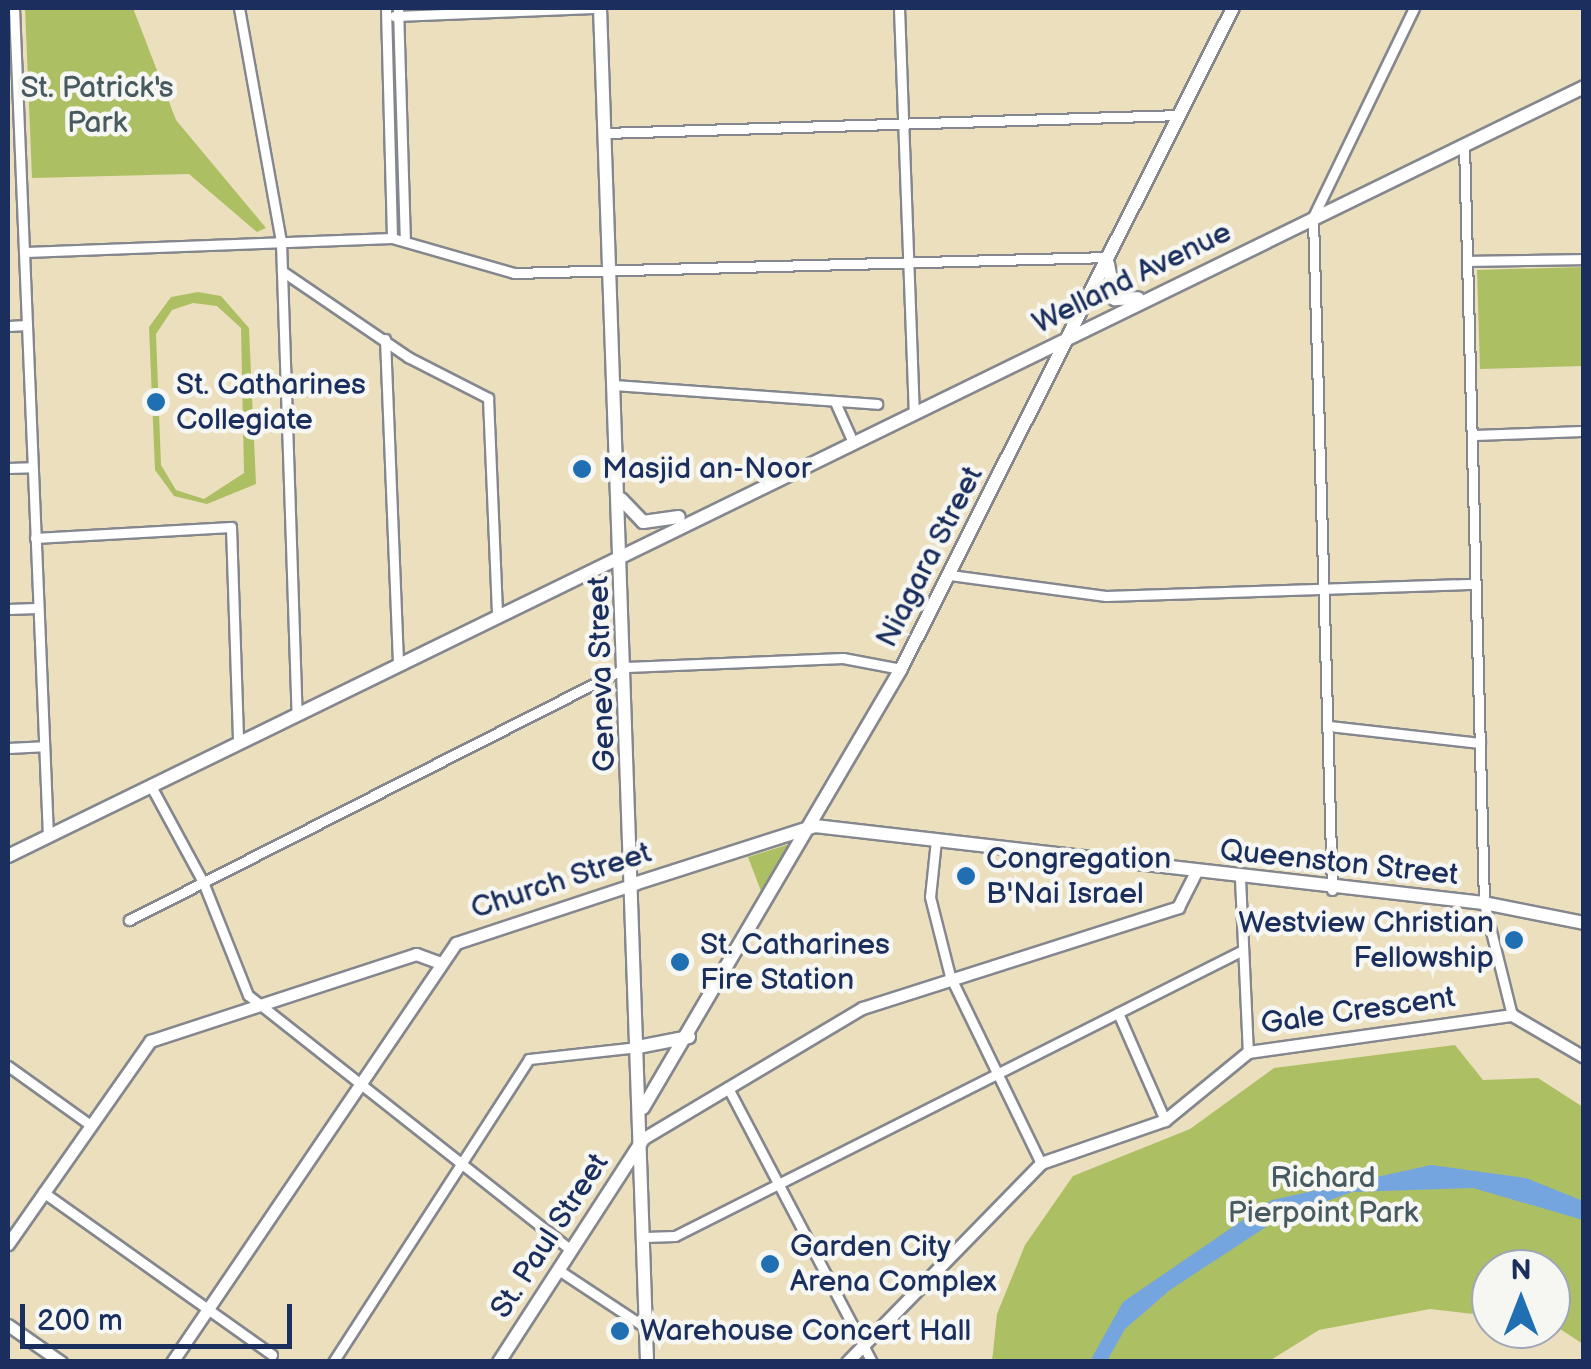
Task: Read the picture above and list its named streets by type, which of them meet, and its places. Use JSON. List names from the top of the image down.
{
  "streets": {
    "main road": [
      "Welland Avenue",
      "Niagara Street",
      "Geneva Street",
      "Queenston Street",
      "Church Street",
      "St. Paul Street"
    ],
    "street": ["Gale Crescent"]
  },
  "crossings": [
    ["Welland Avenue", "Niagara Street"],
    ["Niagara Street", "Geneva Street"],
    ["Niagara Street", "Church Street"],
    ["Geneva Street", "Queenston Street"],
    ["Geneva Street", "Church Street"],
    ["Geneva Street", "St. Paul Street"],
    ["Queenston Street", "Church Street"],
    ["Queenston Street", "St. Paul Street"]
  ],
  "parks": ["St. Patrick's Park", "Richard Pierpoint Park"],
  "places": [
    "St. Catharines Collegiate",
    "Masjid an-Noor",
    "Congregation B'Nai Israel",
    "Westview Christian Fellowship",
    "St. Catharines Fire Station",
    "Garden City Arena Complex",
    "Warehouse Concert Hall"
  ],
  "scale_bar": "200 m",
  "north": "top"
}
